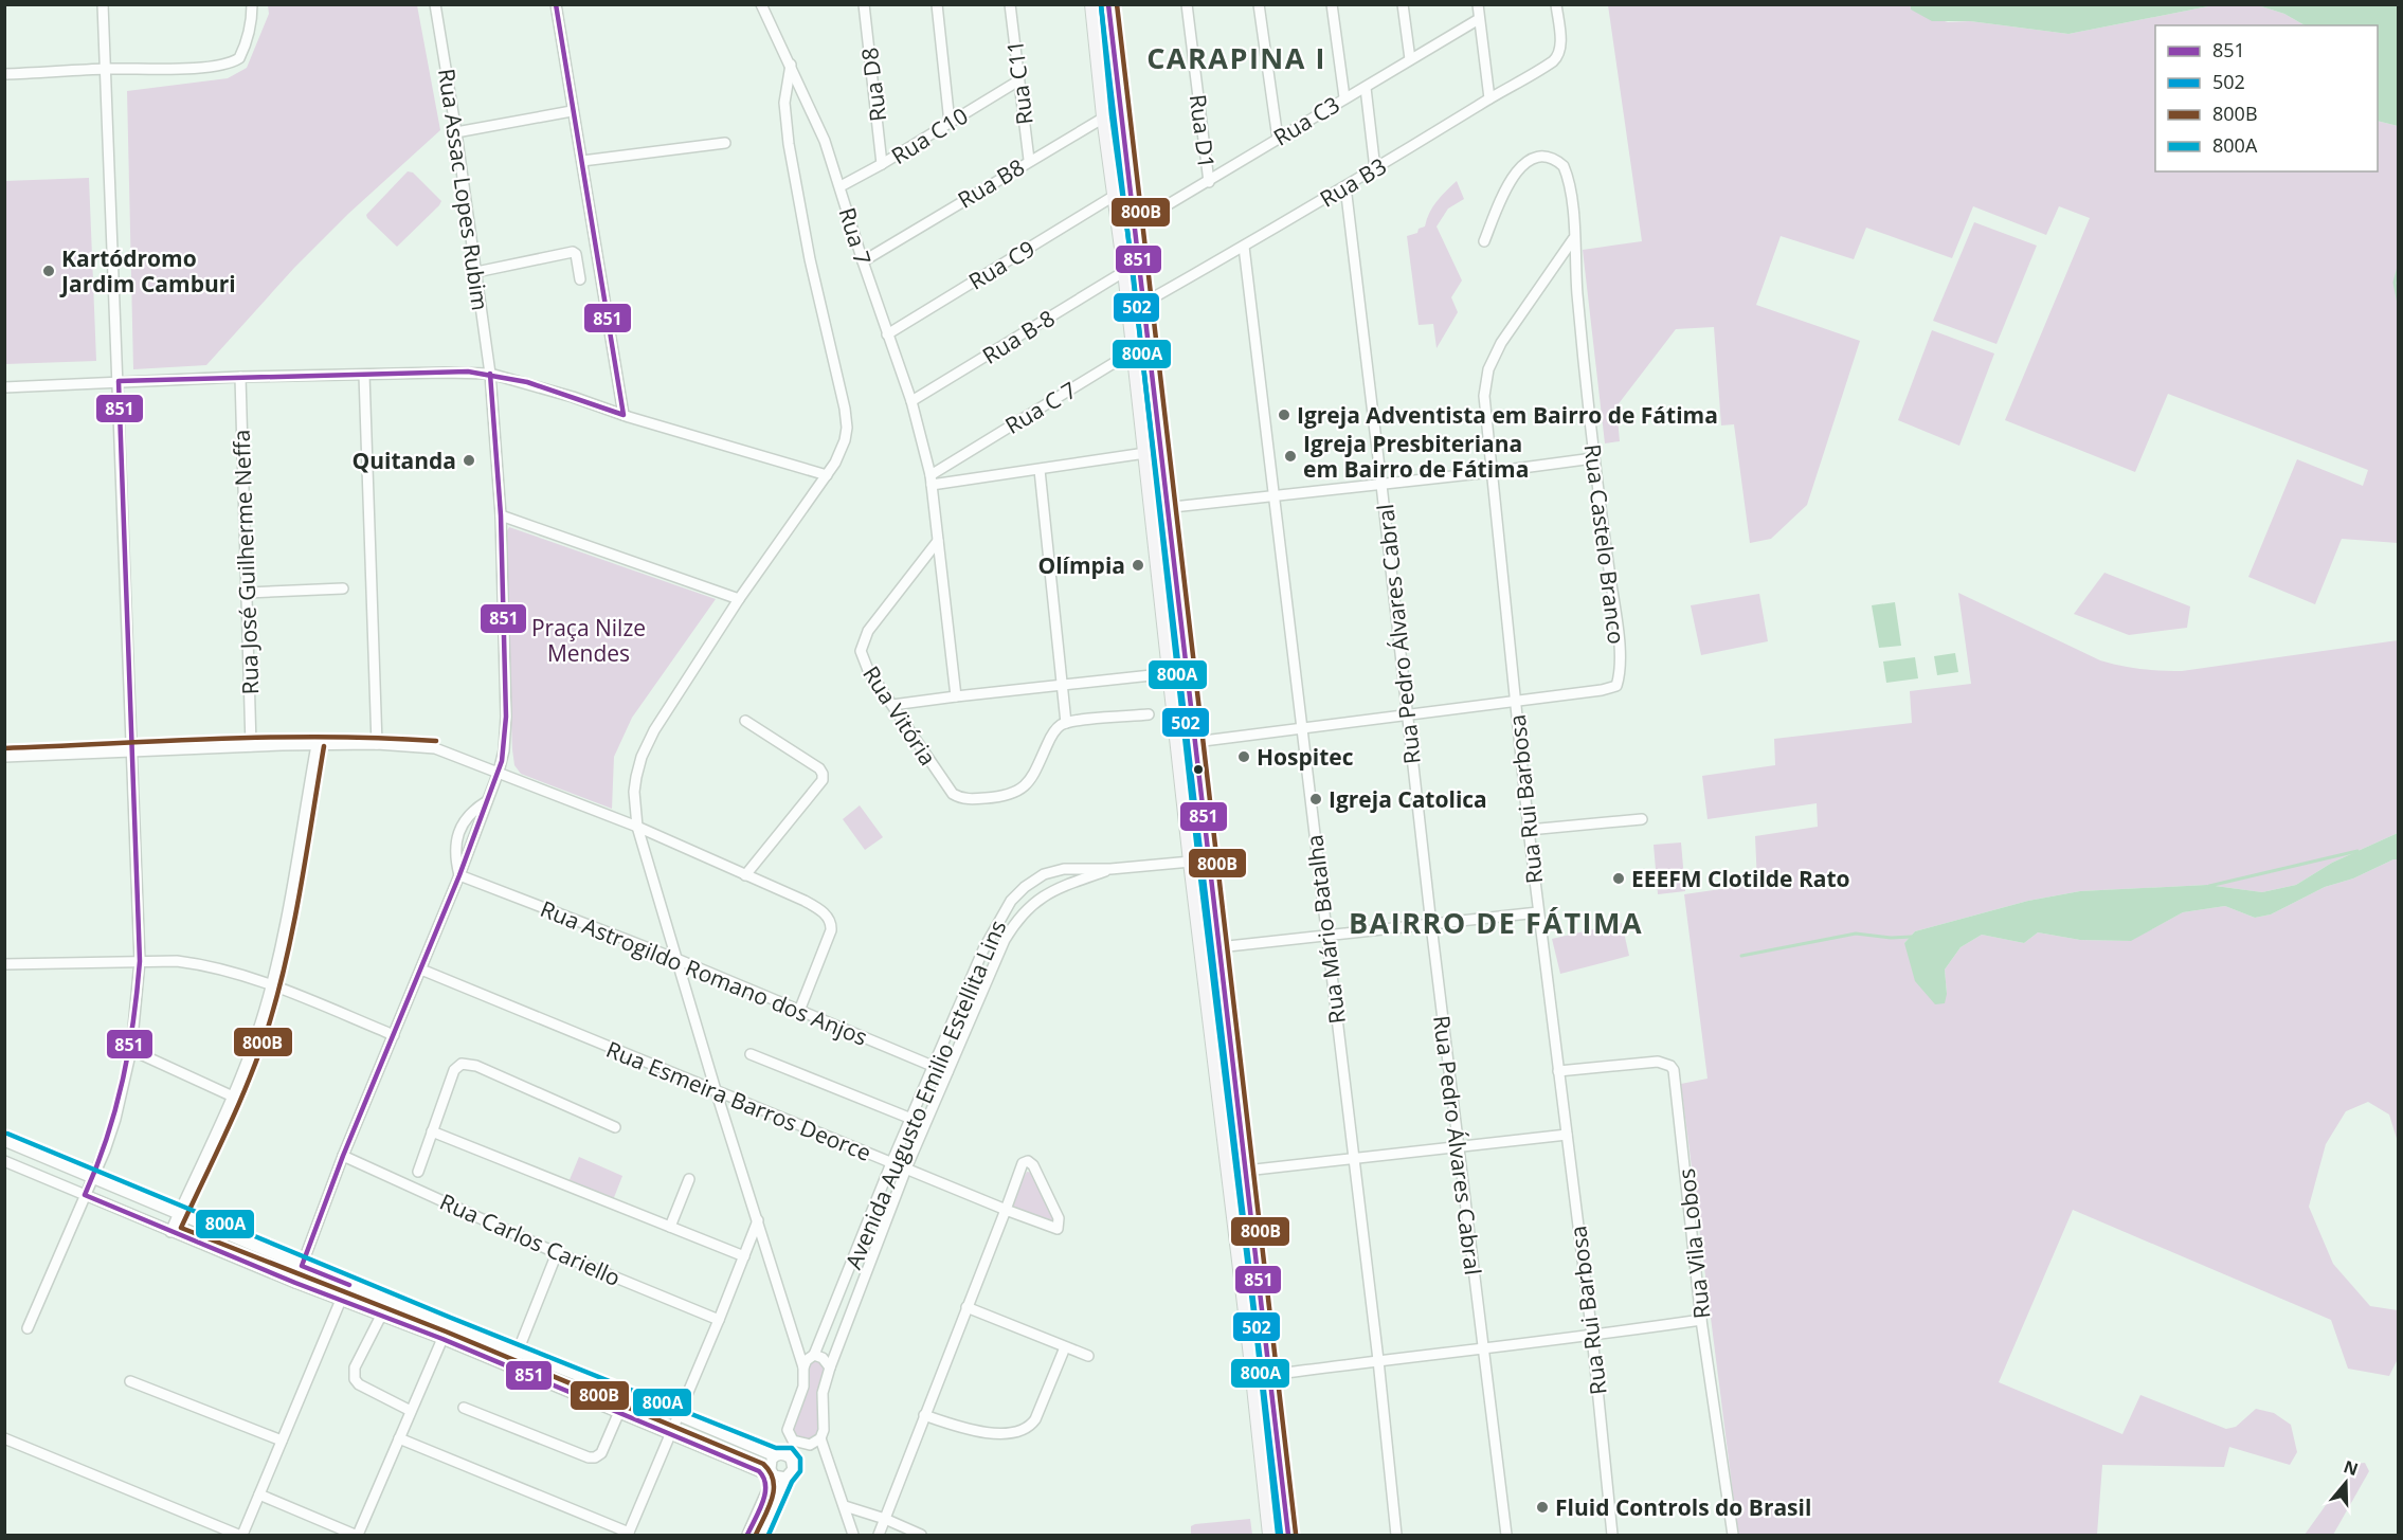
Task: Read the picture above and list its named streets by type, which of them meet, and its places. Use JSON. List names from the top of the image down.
{
  "streets": {
    "street": [
      "Rua C11",
      "Rua D8",
      "Rua C3",
      "Rua D1",
      "Rua C10",
      "Rua B3",
      "Rua B8",
      "Rua Assac Lopes Rubim",
      "Rua 7",
      "Rua C9",
      "Rua B-8",
      "Rua C 7",
      "Rua Castelo Branco",
      "Rua José Guilherme Neffa",
      "Rua Pedro Álvares Cabral",
      "Rua Vitória",
      "Rua Rui Barbosa",
      "Rua Mário Batalha",
      "Rua Astrogildo Romano dos Anjos",
      "Avenida Augusto Emilio Estellita Lins",
      "Rua Esmeira Barros Deorce",
      "Rua Carlos Cariello",
      "Rua Vila Lobos"
    ]
  },
  "crossings": [
    ["Rua C11", "Rua C10"],
    ["Rua C11", "Rua B8"],
    ["Rua D8", "Rua C10"],
    ["Rua C3", "Rua D1"],
    ["Rua C10", "Rua 7"],
    ["Rua B3", "Rua Pedro Álvares Cabral"],
    ["Rua B3", "Rua Mário Batalha"],
    ["Rua B8", "Rua 7"],
    ["Rua Assac Lopes Rubim", "Rua Astrogildo Romano dos Anjos"],
    ["Rua Assac Lopes Rubim", "Rua Esmeira Barros Deorce"],
    ["Rua Assac Lopes Rubim", "Rua Carlos Cariello"],
    ["Rua 7", "Rua C9"],
    ["Rua 7", "Rua B-8"],
    ["Rua 7", "Rua C 7"],
    ["Rua 7", "Rua Vitória"],
    ["Rua Castelo Branco", "Rua Rui Barbosa"],
    ["Rua Rui Barbosa", "Rua Vila Lobos"],
    ["Rua Astrogildo Romano dos Anjos", "Avenida Augusto Emilio Estellita Lins"],
    ["Avenida Augusto Emilio Estellita Lins", "Rua Esmeira Barros Deorce"]
  ],
  "districts": ["CARAPINA I", "BAIRRO DE FÁTIMA"],
  "parks": ["Praça Nilze Mendes"],
  "places": [
    "Kartódromo Jardim Camburi",
    "Igreja Adventista em Bairro de Fátima",
    "Igreja Presbiteriana em Bairro de Fátima",
    "Quitanda",
    "Olímpia",
    "Hospitec",
    "Igreja Catolica",
    "EEEFM Clotilde Rato",
    "Fluid Controls do Brasil"
  ],
  "lines": [
    "transit line 851",
    "transit line 800B",
    "transit line 800A",
    "transit line 502"
  ],
  "legend": [
    "851",
    "502",
    "800B",
    "800A"
  ],
  "north": "top"
}
